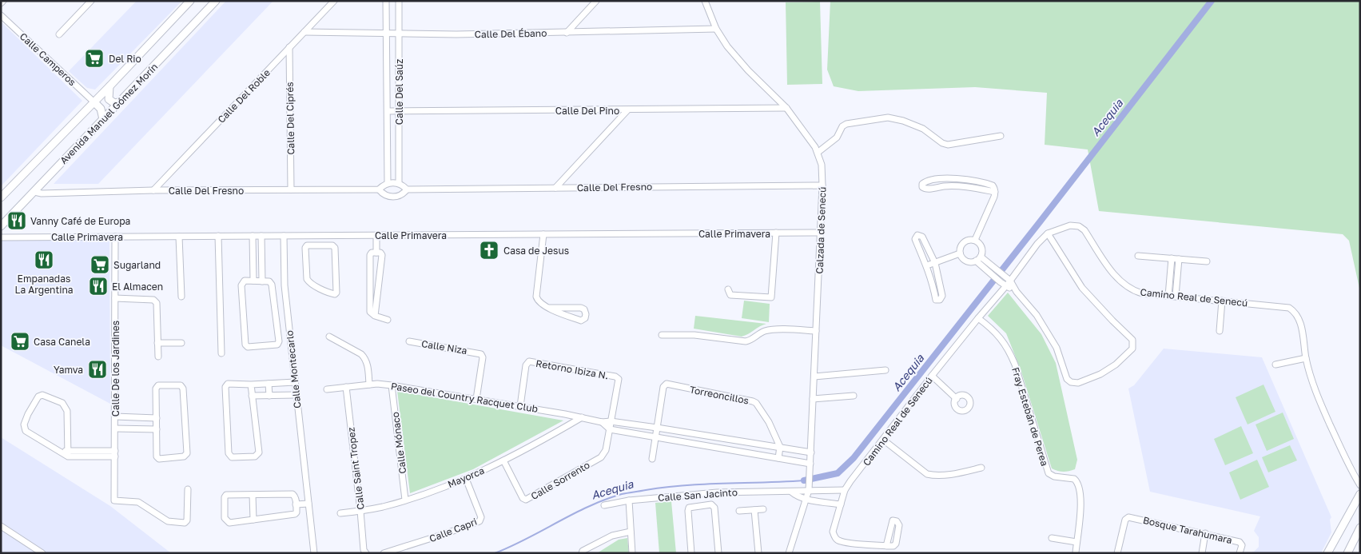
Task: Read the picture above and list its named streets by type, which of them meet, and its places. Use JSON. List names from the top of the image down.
{
  "streets": {
    "main road": ["Avenida Manuel Gómez Morín"],
    "street": [
      "Calle Del Ébano",
      "Calle Camperos",
      "Calle Del Saúz",
      "Calle Del Roble",
      "Calle Del Pino",
      "Calle Del Ciprés",
      "Calle Del Fresno",
      "Calzada de Senecú",
      "Calle Primavera",
      "Camino Real de Senecú",
      "Calle Niza",
      "Calle De los Jardines",
      "Calle Montecarlo",
      "Retorno Ibiza N.",
      "Torreoncillos",
      "Paseo del Country Racquet Club",
      "Fray Estebán de Perea",
      "Calle Mónaco",
      "Calle Saint Tropez",
      "Mayorca",
      "Calle Sorrento",
      "Calle San Jacinto",
      "Calle Capri",
      "Bosque Tarahumara"
    ]
  },
  "crossings": [
    ["Calle Del Ébano", "Calle Del Saúz"],
    ["Calle Del Ébano", "Calle Del Roble"],
    ["Calle Del Ébano", "Calzada de Senecú"],
    ["Calle Camperos", "Avenida Manuel Gómez Morín"],
    ["Calle Del Saúz", "Calle Del Pino"],
    ["Calle Del Roble", "Calle Del Ciprés"],
    ["Calle Del Roble", "Calle Del Fresno"],
    ["Calle Del Pino", "Calzada de Senecú"],
    ["Avenida Manuel Gómez Morín", "Calle Del Fresno"],
    ["Calle Del Ciprés", "Calle Del Fresno"],
    ["Calle Del Fresno", "Calzada de Senecú"],
    ["Calzada de Senecú", "Calle Primavera"],
    ["Calzada de Senecú", "Paseo del Country Racquet Club"],
    ["Calzada de Senecú", "Calle San Jacinto"],
    ["Calle Primavera", "Calle De los Jardines"],
    ["Calle Primavera", "Calle Montecarlo"],
    ["Camino Real de Senecú", "Fray Estebán de Perea"],
    ["Camino Real de Senecú", "Calle San Jacinto"],
    ["Calle Niza", "Paseo del Country Racquet Club"],
    ["Retorno Ibiza N.", "Paseo del Country Racquet Club"],
    ["Retorno Ibiza N.", "Calle Sorrento"],
    ["Torreoncillos", "Paseo del Country Racquet Club"],
    ["Paseo del Country Racquet Club", "Calle Mónaco"],
    ["Paseo del Country Racquet Club", "Calle Saint Tropez"],
    ["Paseo del Country Racquet Club", "Mayorca"],
    ["Paseo del Country Racquet Club", "Calle Sorrento"],
    ["Calle Mónaco", "Mayorca"],
    ["Calle Saint Tropez", "Mayorca"],
    ["Mayorca", "Calle Sorrento"],
    ["Mayorca", "Calle Capri"]
  ],
  "water": ["Acequia"],
  "places": {
    "supermarket": ["Del Rio", "Sugarland", "Casa Canela"],
    "restaurant": [
      "Vanny Café de Europa",
      "Empanadas La Argentina",
      "El Almacen",
      "Yamva"
    ],
    "church": ["Casa de Jesus"]
  }
}
